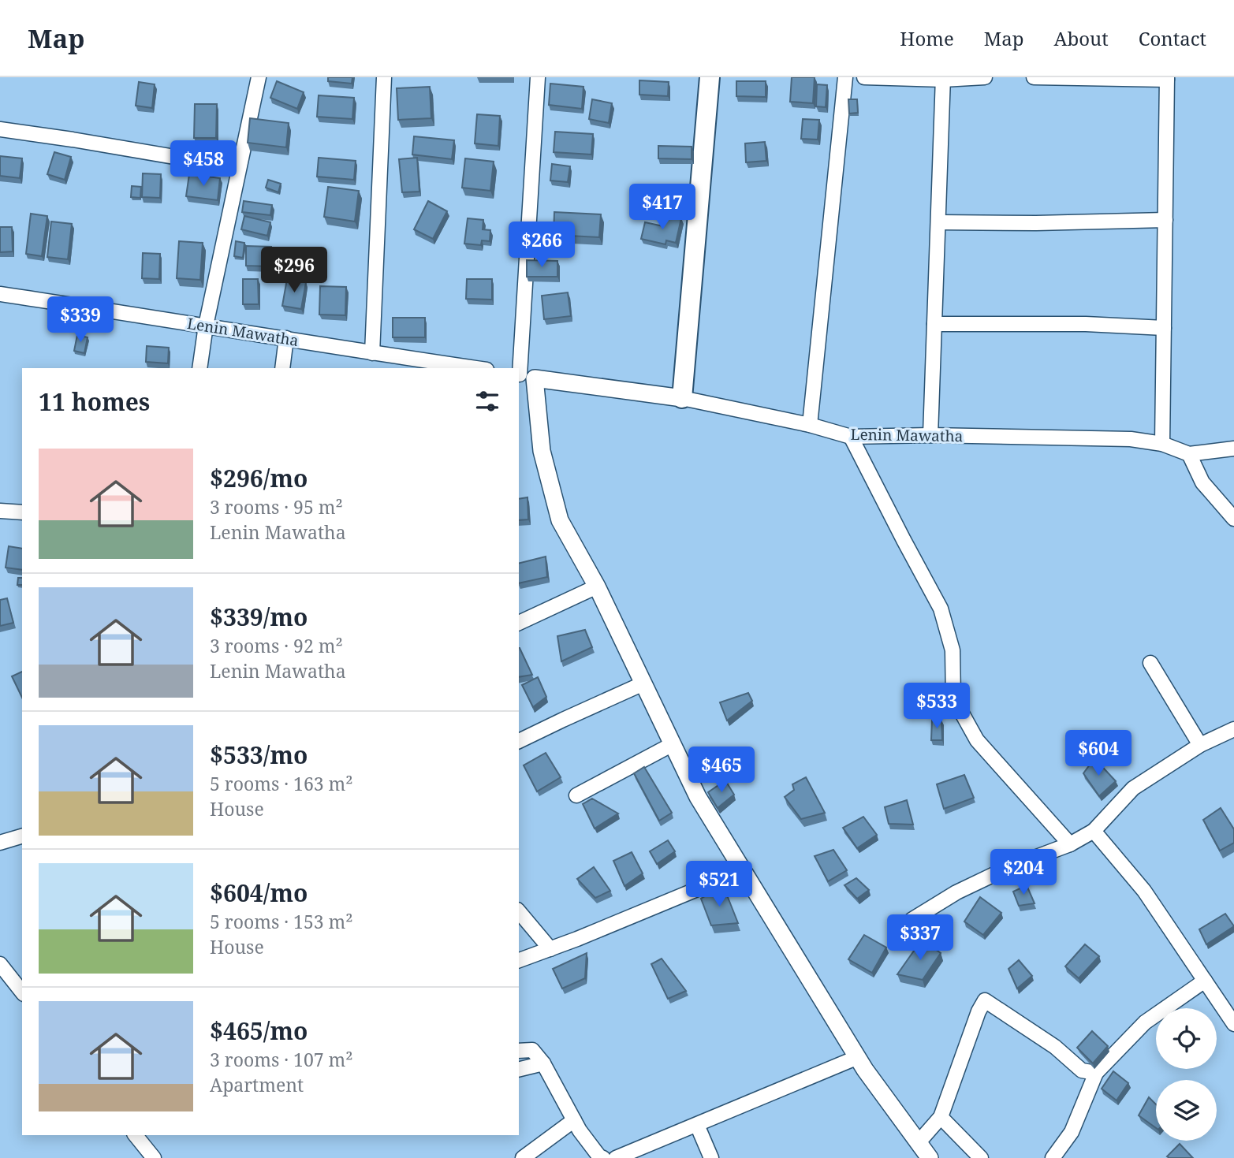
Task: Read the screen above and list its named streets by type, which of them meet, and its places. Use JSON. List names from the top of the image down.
{
  "streets": {
    "street": ["Lenin Mawatha"]
  },
  "page": {
    "header": "Map",
    "nav": [
      "Home",
      "Map",
      "About",
      "Contact"
    ],
    "price": [
      "$458",
      "$417",
      "$266",
      "$296",
      "$339",
      "$533",
      "$604",
      "$465",
      "$204",
      "$521",
      "$337"
    ],
    "heading": "11 homes",
    "list": [
      {
        "name": "$296/mo",
        "note": "3 rooms · 95 m² · Lenin Mawatha"
      },
      {
        "name": "$339/mo",
        "note": "3 rooms · 92 m² · Lenin Mawatha"
      },
      {
        "name": "$533/mo",
        "note": "5 rooms · 163 m² · House"
      },
      {
        "name": "$604/mo",
        "note": "5 rooms · 153 m² · House"
      },
      {
        "name": "$465/mo",
        "note": "3 rooms · 107 m² · Apartment"
      }
    ]
  }
}
